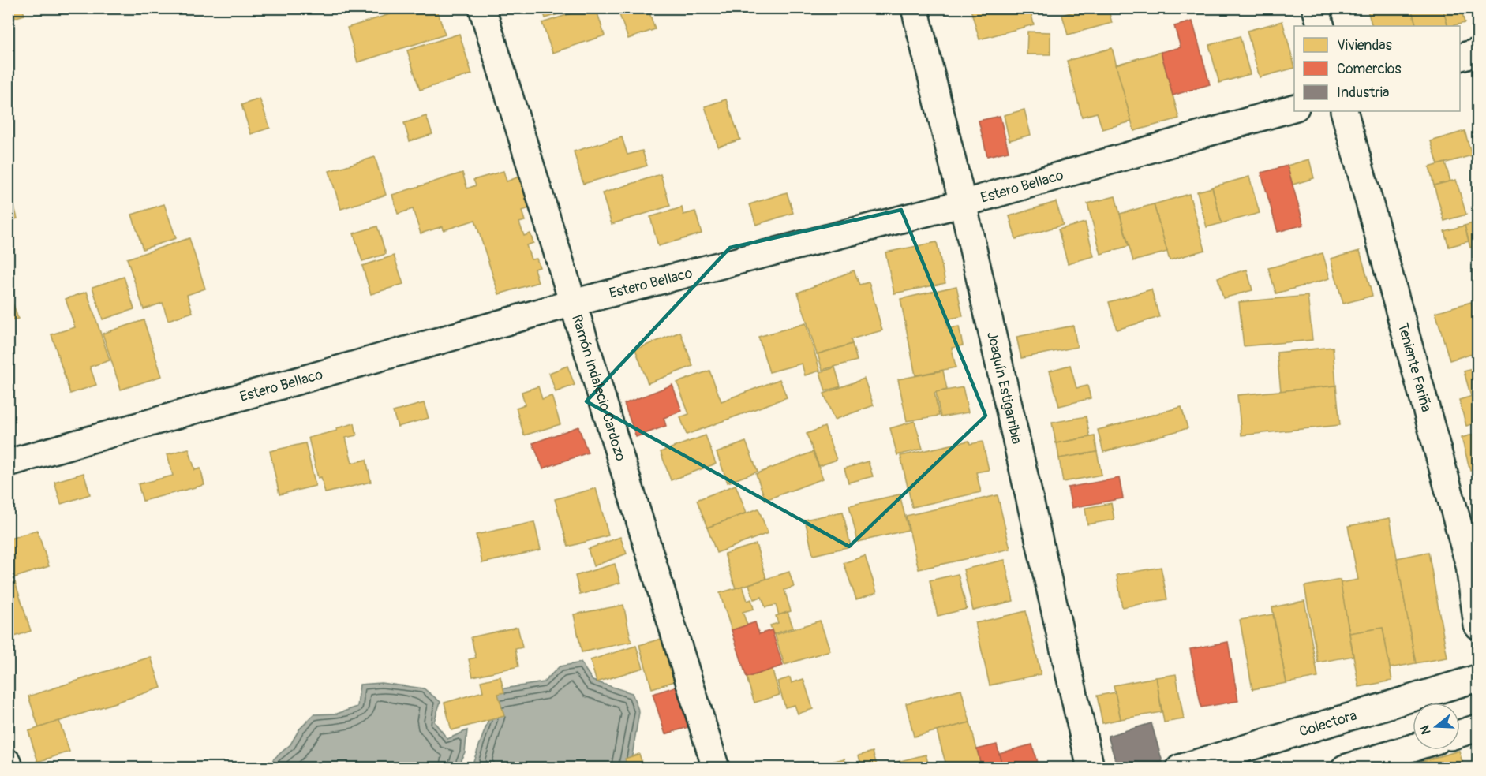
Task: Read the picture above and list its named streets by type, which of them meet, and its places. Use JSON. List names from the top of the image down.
{
  "streets": {
    "main road": [
      "Estero Bellaco",
      "Teniente Fariña",
      "Ramón Indalecio Cardozo",
      "Joaquín Estigarribia",
      "Colectora"
    ]
  },
  "crossings": [
    ["Estero Bellaco", "Ramón Indalecio Cardozo"],
    ["Estero Bellaco", "Joaquín Estigarribia"]
  ],
  "legend": ["Viviendas", "Comercios", "Industria"],
  "north": "left"
}
